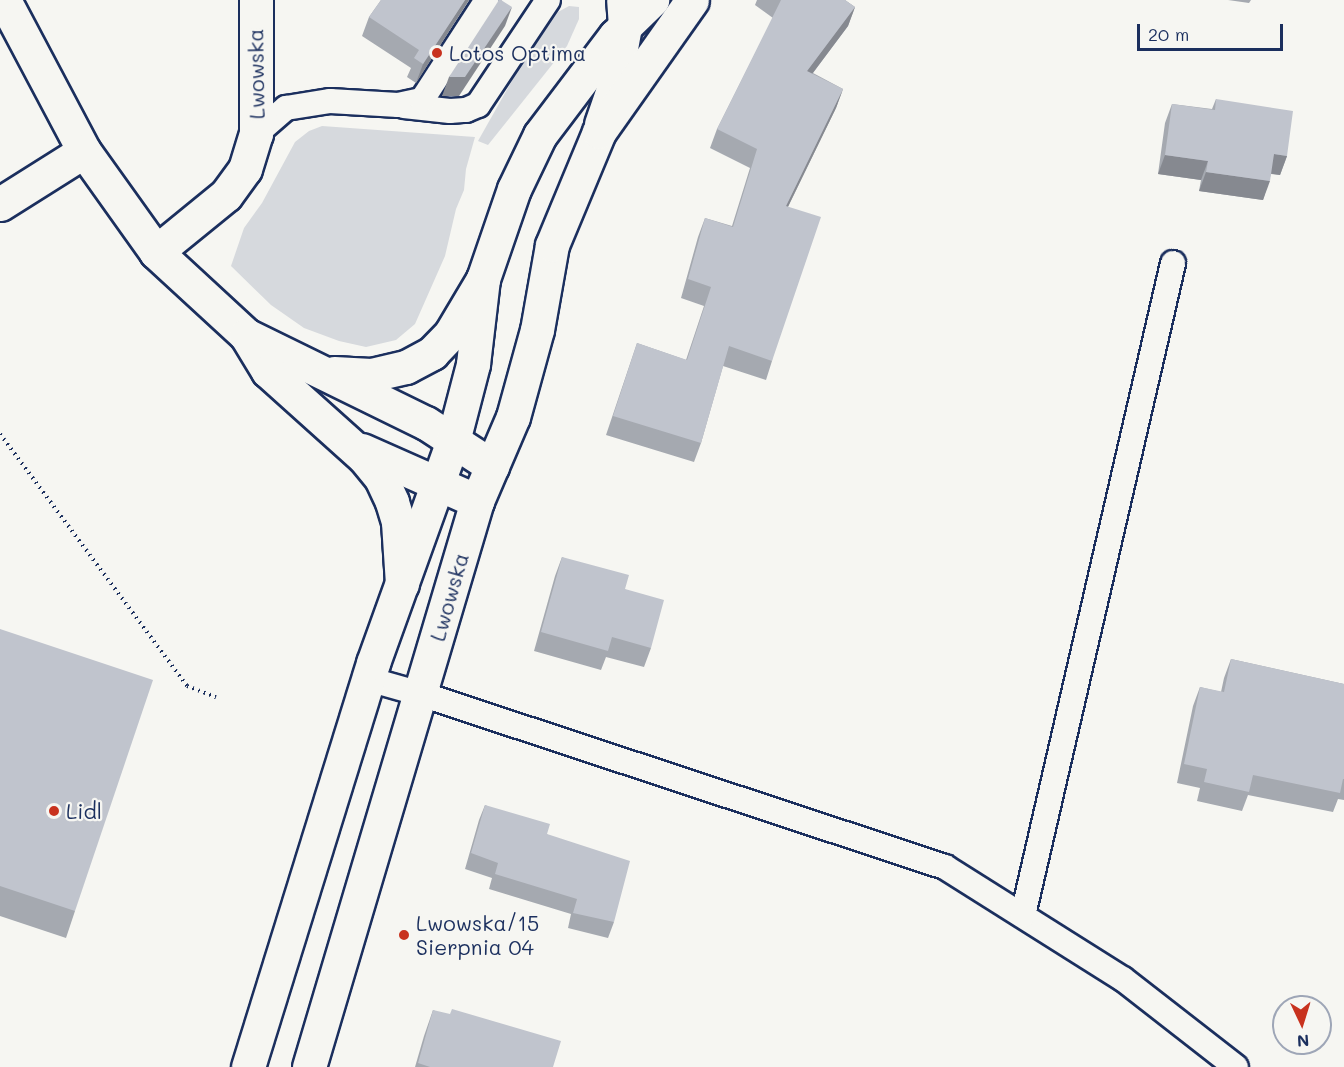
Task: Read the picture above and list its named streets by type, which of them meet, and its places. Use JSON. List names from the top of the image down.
{
  "streets": {
    "main road": ["Lwowska"]
  },
  "places": ["Lotos Optima", "Lidl", "Lwowska/15 Sierpnia 04"],
  "scale_bar": "20 m",
  "north": "bottom"
}
